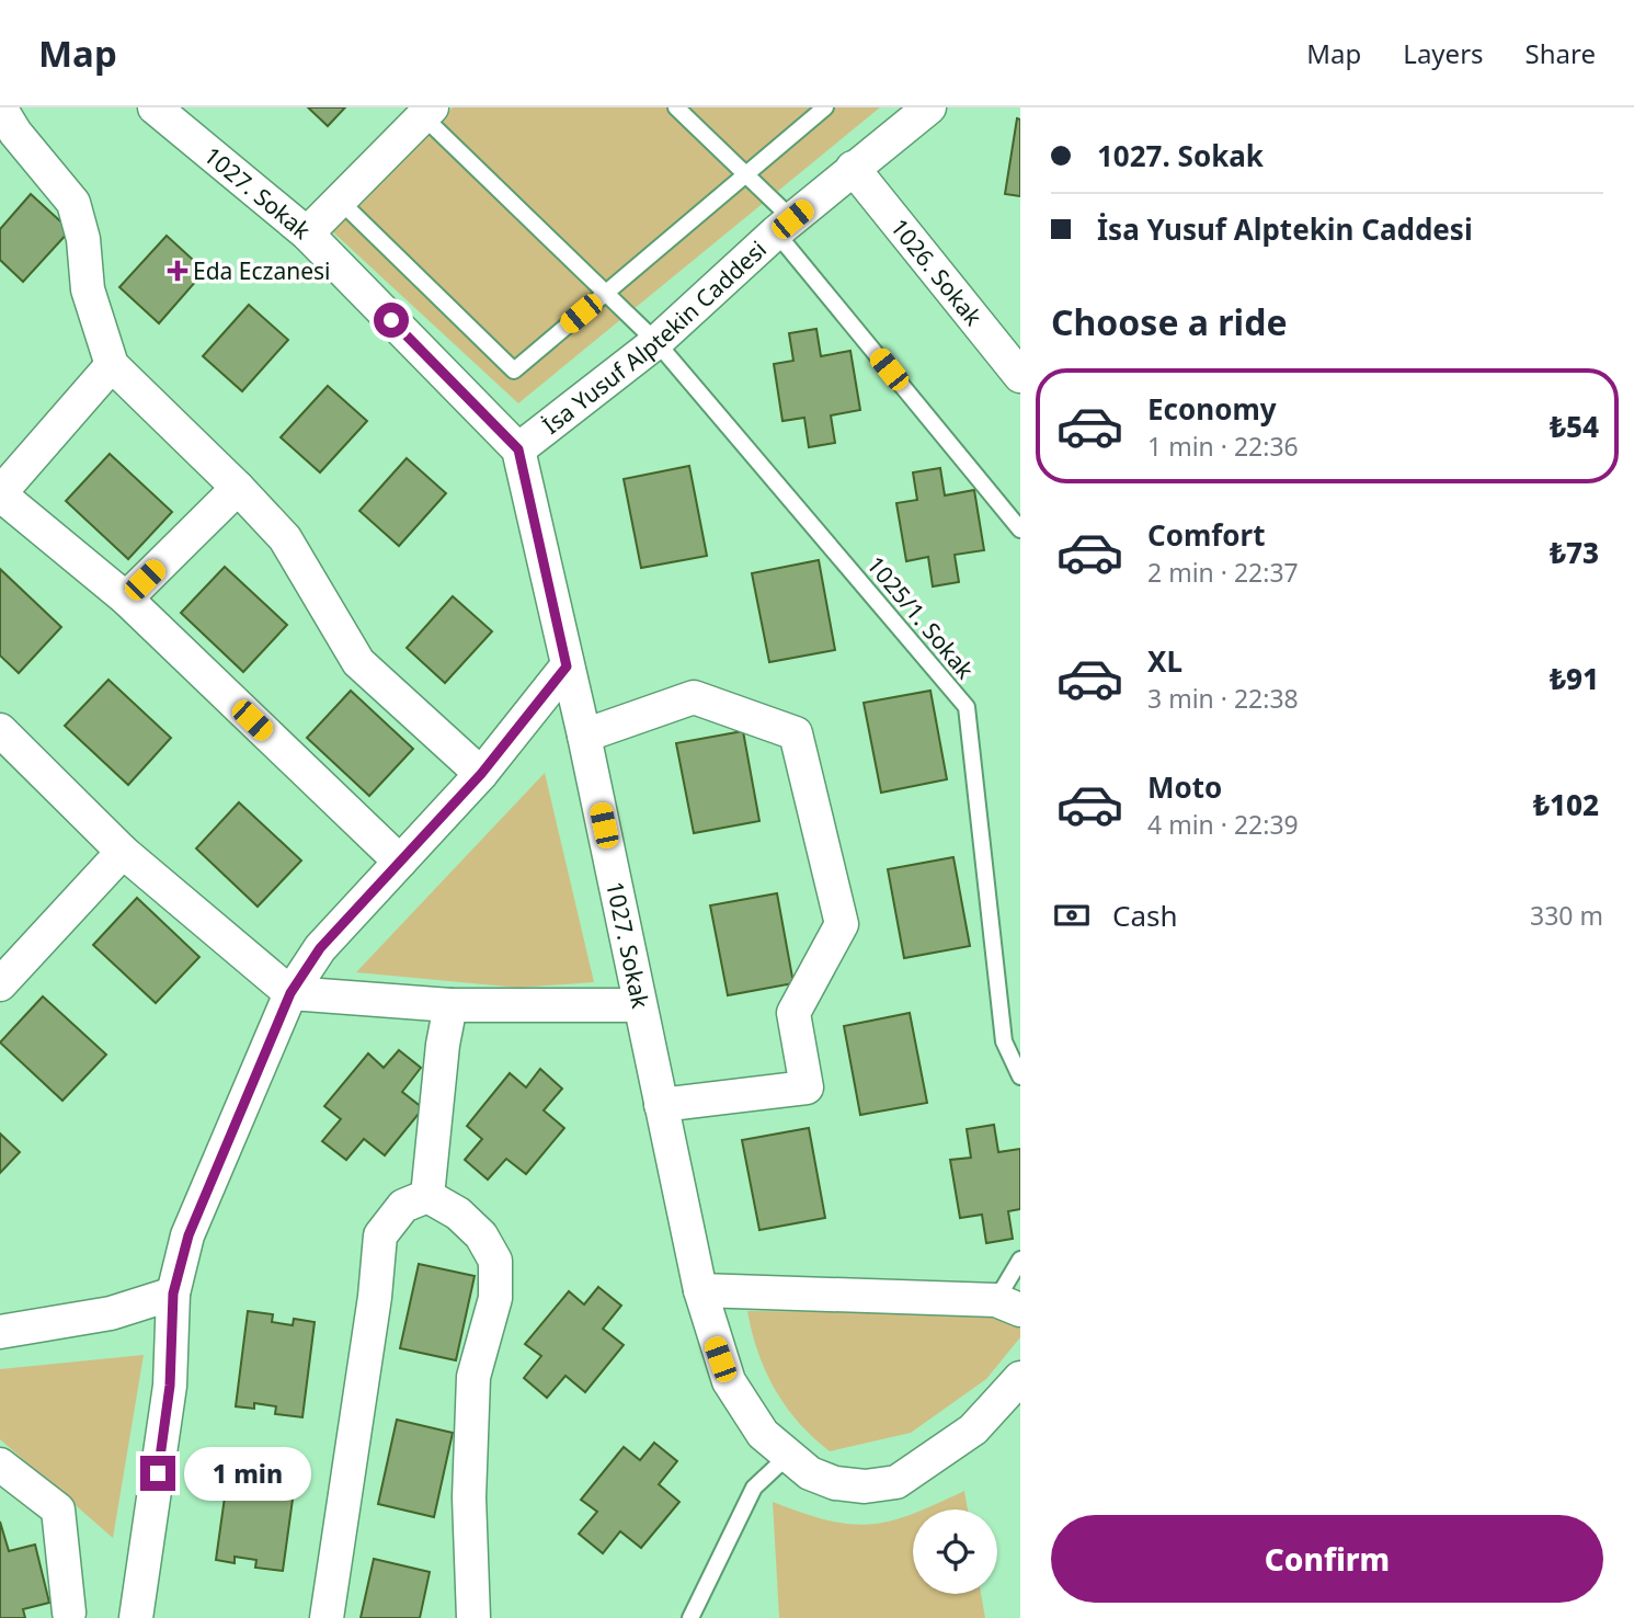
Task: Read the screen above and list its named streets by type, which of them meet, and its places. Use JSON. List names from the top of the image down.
{
  "streets": {
    "street": ["1027. Sokak", "1026. Sokak", "İsa Yusuf Alptekin Caddesi"],
    "lane": ["1025/1. Sokak"]
  },
  "crossings": [
    ["1027. Sokak", "İsa Yusuf Alptekin Caddesi"],
    ["1026. Sokak", "İsa Yusuf Alptekin Caddesi"],
    ["İsa Yusuf Alptekin Caddesi", "1025/1. Sokak"]
  ],
  "places": {
    "health": ["Eda Eczanesi"]
  },
  "page": {
    "header": "Map",
    "nav": ["Map", "Layers", "Share"],
    "banner": ["1027. Sokak", "İsa Yusuf Alptekin Caddesi"],
    "heading": "Choose a ride",
    "list": [
      {
        "name": "Economy",
        "note": "1 min · 22:36",
        "value": "₺54"
      },
      {
        "name": "Comfort",
        "note": "2 min · 22:37",
        "value": "₺73"
      },
      {
        "name": "XL",
        "note": "3 min · 22:38",
        "value": "₺91"
      },
      {
        "name": "Moto",
        "note": "4 min · 22:39",
        "value": "₺102"
      }
    ],
    "pay": ["Cash", "330 m"],
    "bubble": "1 min",
    "buttons": "Confirm"
  }
}
